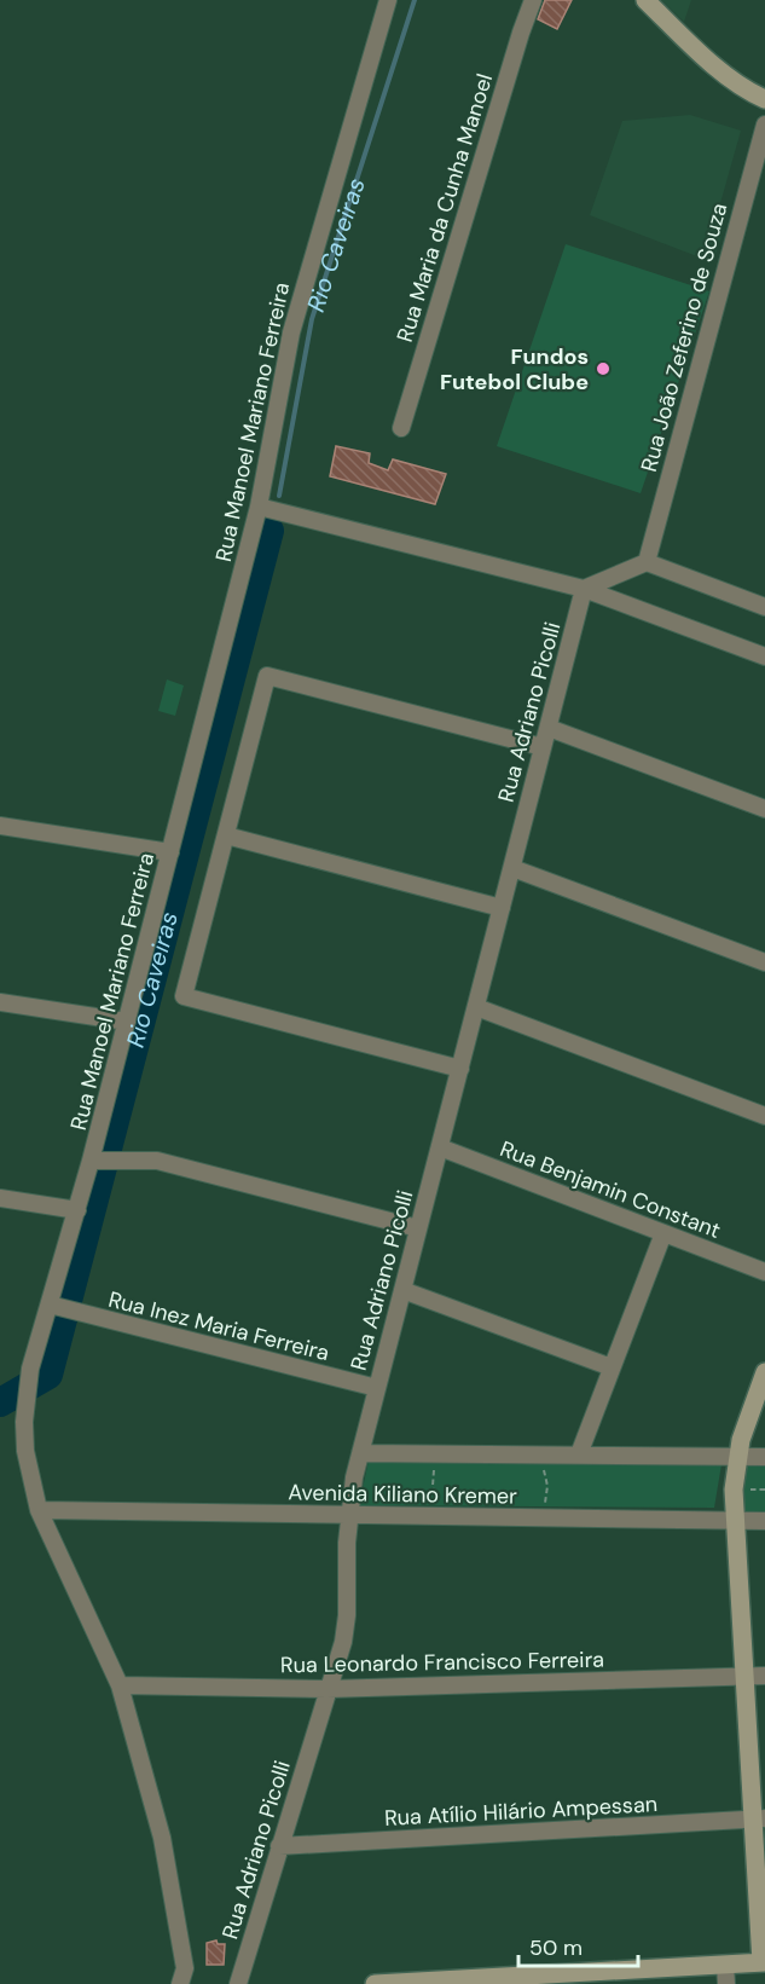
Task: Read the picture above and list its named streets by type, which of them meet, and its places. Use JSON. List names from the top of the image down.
{
  "streets": {
    "street": [
      "Rua Maria da Cunha Manoel",
      "Rua João Zeferino de Souza",
      "Rua Manoel Mariano Ferreira",
      "Rua Adriano Picolli",
      "Rua Benjamin Constant",
      "Rua Inez Maria Ferreira",
      "Avenida Kiliano Kremer",
      "Rua Leonardo Francisco Ferreira",
      "Rua Atílio Hilário Ampessan"
    ]
  },
  "crossings": [
    ["Rua Manoel Mariano Ferreira", "Rua Inez Maria Ferreira"],
    ["Rua Manoel Mariano Ferreira", "Avenida Kiliano Kremer"],
    ["Rua Manoel Mariano Ferreira", "Rua Leonardo Francisco Ferreira"],
    ["Rua Adriano Picolli", "Rua Benjamin Constant"],
    ["Rua Adriano Picolli", "Rua Inez Maria Ferreira"],
    ["Rua Adriano Picolli", "Avenida Kiliano Kremer"],
    ["Rua Adriano Picolli", "Rua Leonardo Francisco Ferreira"],
    ["Rua Adriano Picolli", "Rua Atílio Hilário Ampessan"]
  ],
  "water": ["Rio Caveiras"],
  "places": ["Fundos Futebol Clube"],
  "scale_bar": "50 m"
}
